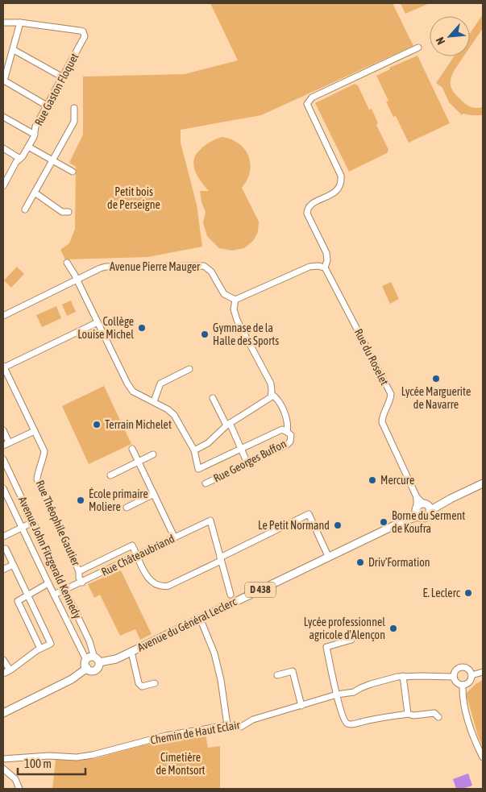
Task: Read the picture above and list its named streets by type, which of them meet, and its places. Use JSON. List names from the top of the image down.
{
  "streets": {
    "main road": ["D 438", "Avenue du Général Leclerc"],
    "street": [
      "Rue Gaston Floquet",
      "Avenue Pierre Mauger",
      "Rue du Roselet",
      "Rue Georges Buffon",
      "Rue Théophile Gautier",
      "Rue Châteaubriand",
      "Avenue John Fitzgerald Kennedy",
      "Chemin de Haut Eclair"
    ]
  },
  "crossings": [
    ["Rue du Roselet", "Avenue du Général Leclerc"],
    ["Rue Théophile Gautier", "Rue Châteaubriand"],
    ["Rue Châteaubriand", "Avenue John Fitzgerald Kennedy"],
    ["Avenue John Fitzgerald Kennedy", "Avenue du Général Leclerc"]
  ],
  "parks": ["Petit bois de Perseigne", "Cimetière de Montsort"],
  "places": [
    "Collège Louise Michel",
    "Gymnase de la Halle des Sports",
    "Lycée Marguerite de Navarre",
    "Terrain Michelet",
    "Mercure",
    "École primaire Moliere",
    "Borne du Serment de Koufra",
    "Le Petit Normand",
    "Driv’Formation",
    "E. Leclerc",
    "Lycée professionnel agricole d'Alençon"
  ],
  "scale_bar": "100 m",
  "north": "bottom left"
}
